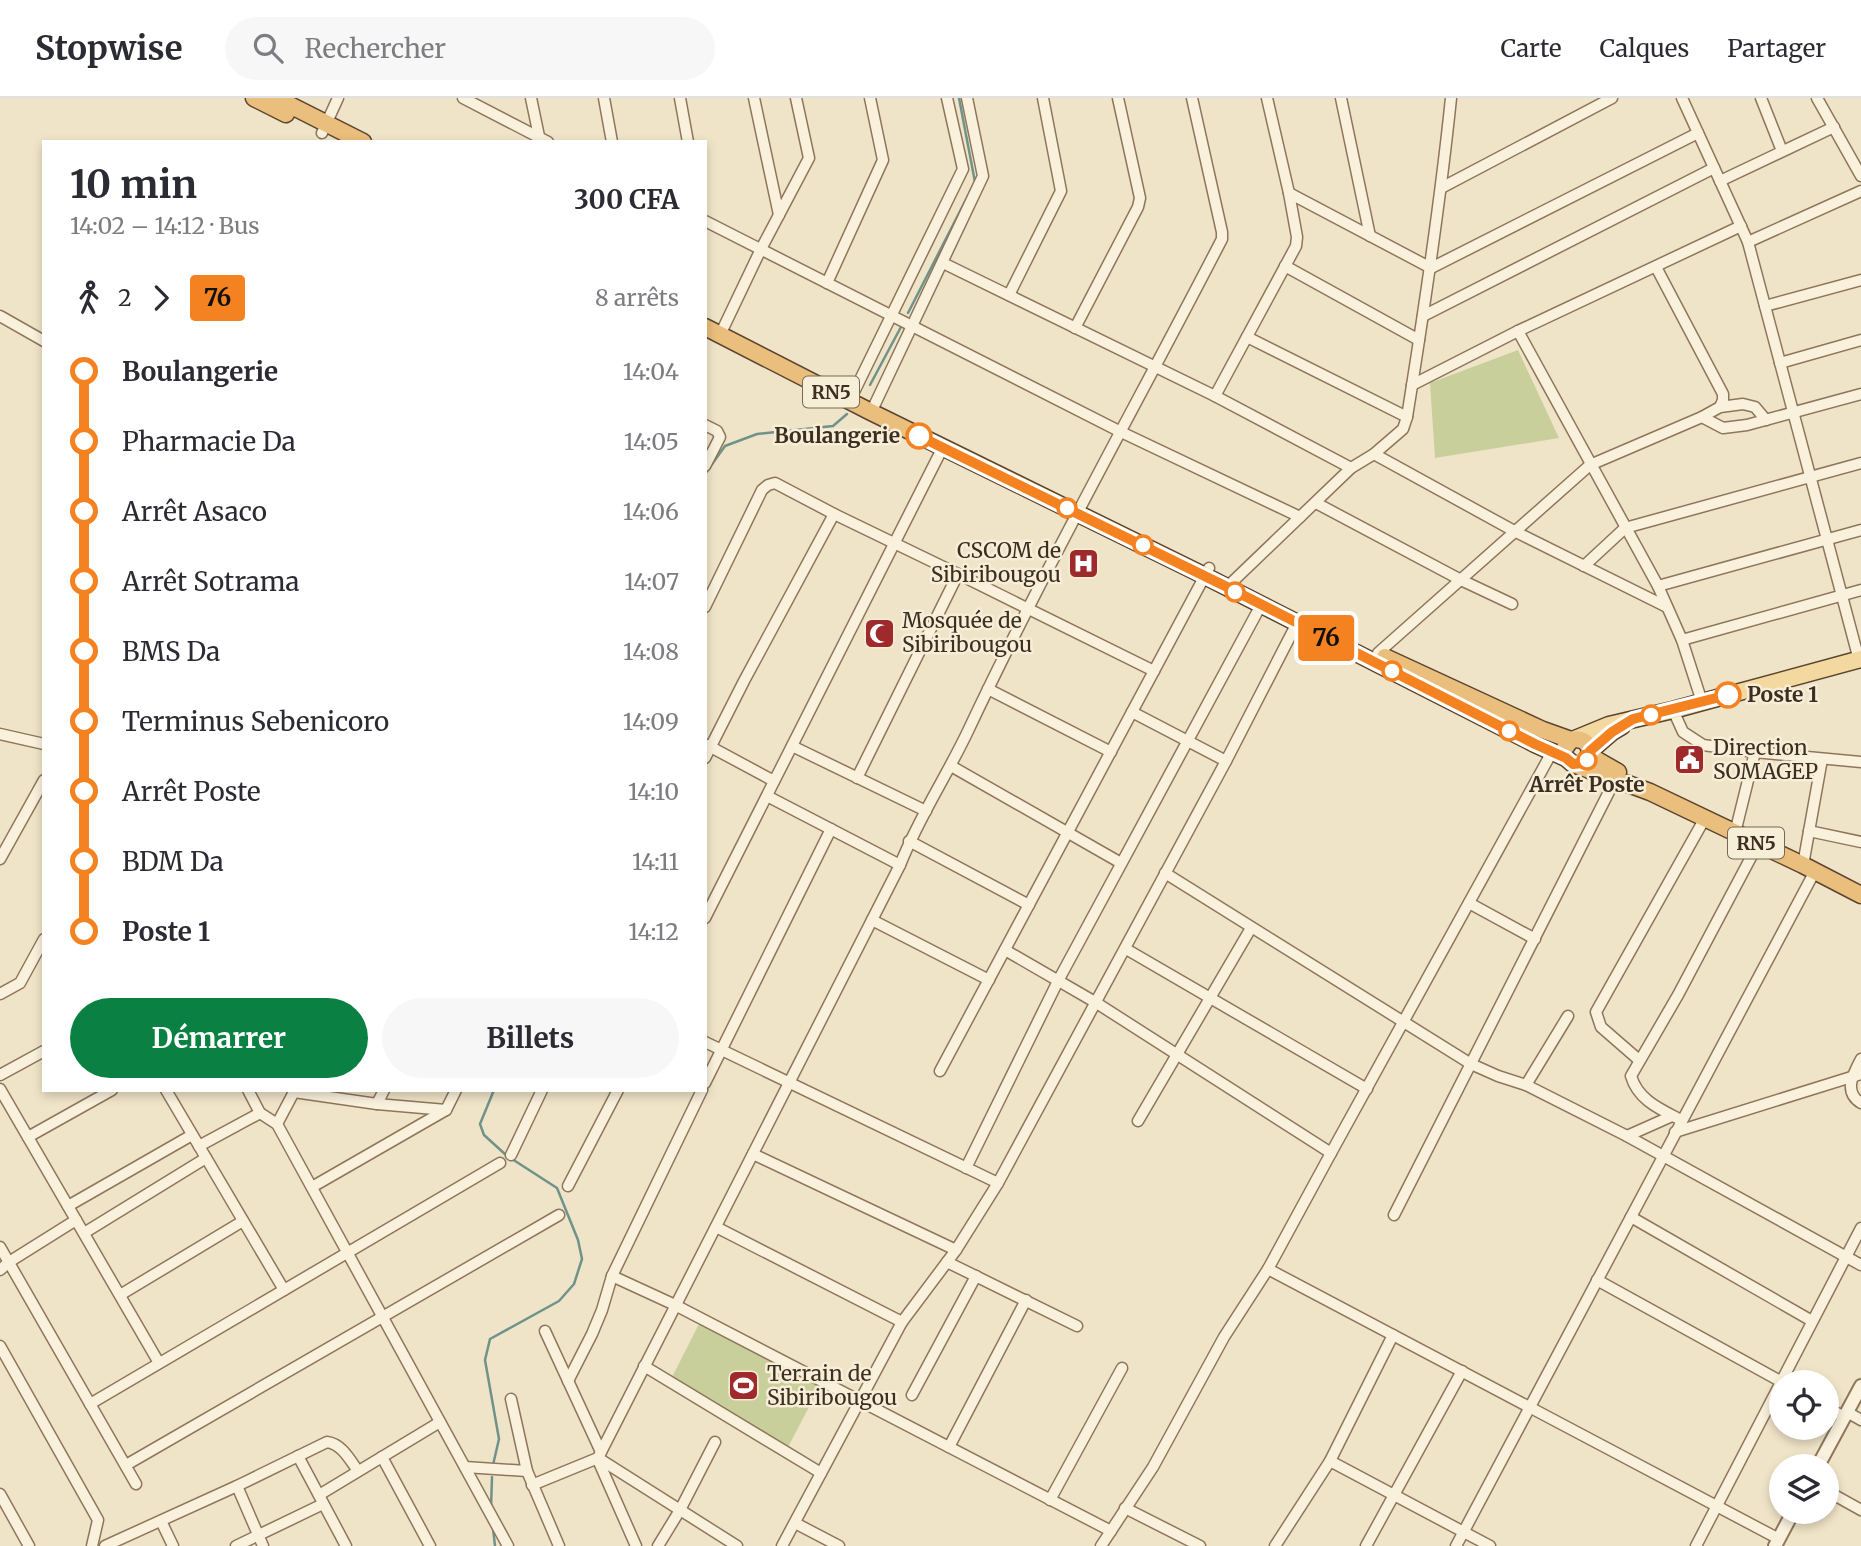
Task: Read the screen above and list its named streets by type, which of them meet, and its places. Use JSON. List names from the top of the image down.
{
  "streets": {
    "highway": ["RN5"]
  },
  "places": {
    "other": ["Boulangerie", "Poste 1", "Arrêt Poste"],
    "hospital": ["CSCOM de Sibiribougou"],
    "mosque": ["Mosquée de Sibiribougou"],
    "public building": ["Direction SOMAGEP"],
    "sports": ["Terrain de Sibiribougou"]
  },
  "lines": ["bus line 76"],
  "page": {
    "header": "Stopwise",
    "search": "Rechercher",
    "nav": ["Carte", "Calques", "Partager"],
    "on_map": "76",
    "heading": ["10 min", "14:02 – 14:12 · Bus", "300 CFA"],
    "legs": ["2", "76", "8 arrêts"],
    "list": [
      {
        "name": "Boulangerie",
        "value": "14:04"
      },
      {
        "name": "Pharmacie Da",
        "value": "14:05"
      },
      {
        "name": "Arrêt Asaco",
        "value": "14:06"
      },
      {
        "name": "Arrêt Sotrama",
        "value": "14:07"
      },
      {
        "name": "BMS Da",
        "value": "14:08"
      },
      {
        "name": "Terminus Sebenicoro",
        "value": "14:09"
      },
      {
        "name": "Arrêt Poste",
        "value": "14:10"
      },
      {
        "name": "BDM Da",
        "value": "14:11"
      },
      {
        "name": "Poste 1",
        "value": "14:12"
      }
    ],
    "buttons": ["Démarrer", "Billets"]
  }
}
